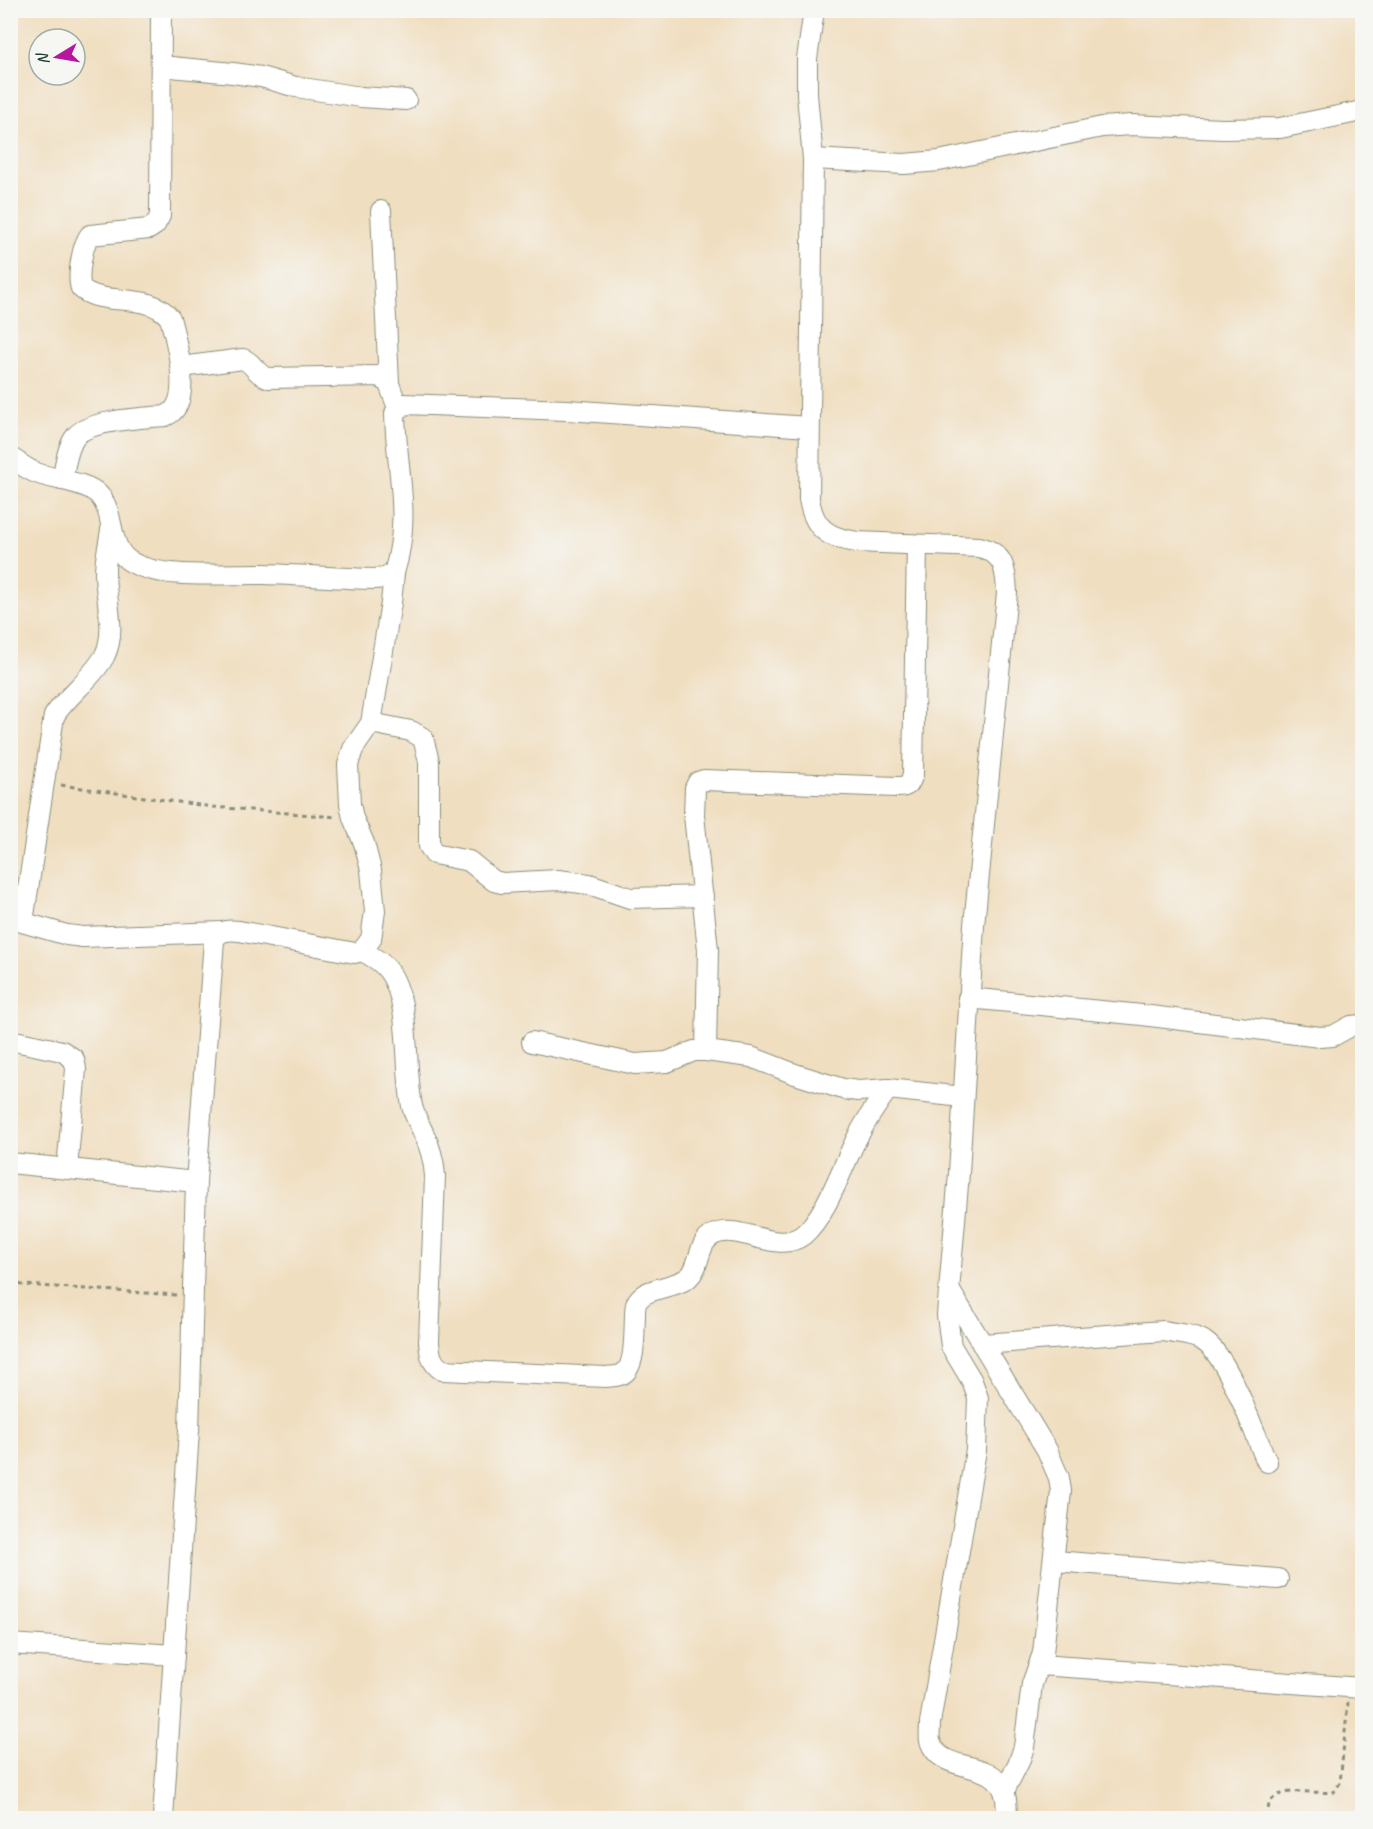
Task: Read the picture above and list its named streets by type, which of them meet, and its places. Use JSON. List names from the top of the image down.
{
  "north": "left"
}
